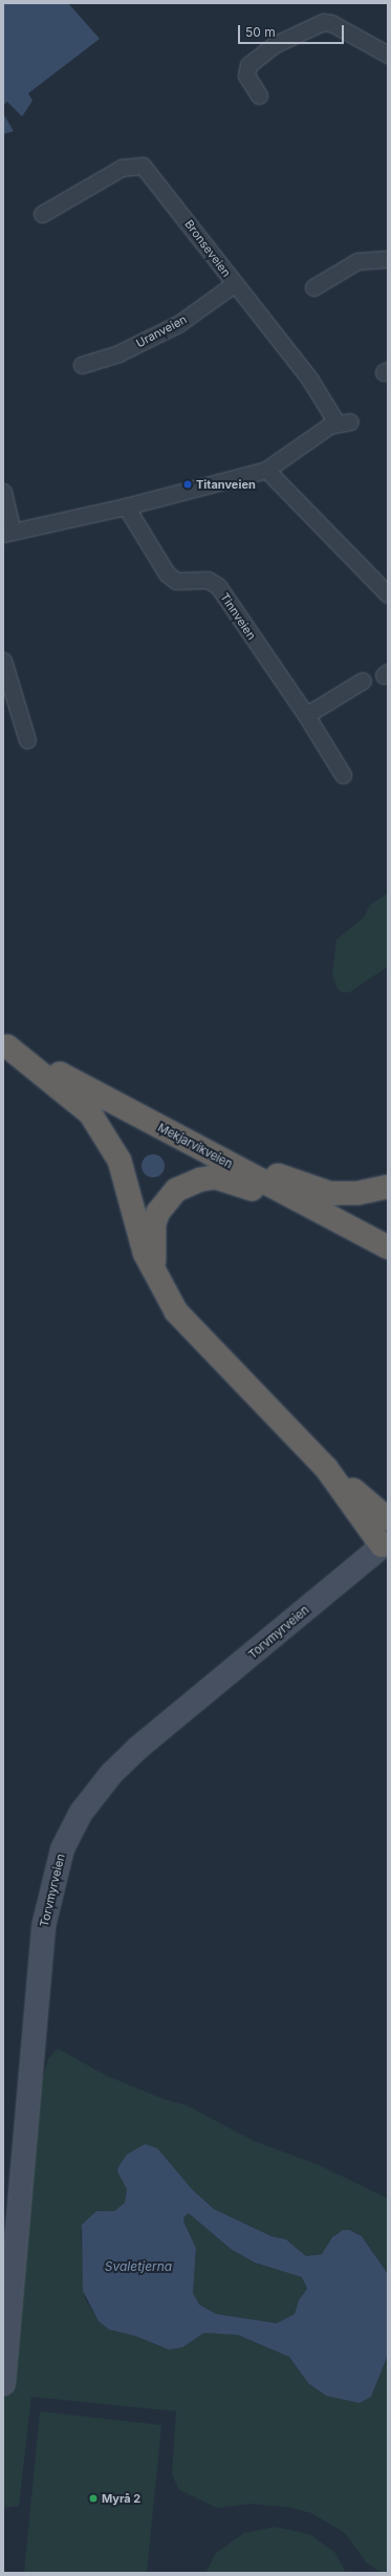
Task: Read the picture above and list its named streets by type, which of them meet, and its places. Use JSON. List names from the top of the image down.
{
  "streets": {
    "highway": ["Mekjarvikveien"],
    "main road": ["Torvmyrveien"],
    "street": ["Bronseveien", "Uranveien", "Tinnveien"]
  },
  "crossings": [
    ["Bronseveien", "Uranveien"],
    ["Bronseveien", "Tinnveien"]
  ],
  "water": ["Svaletjerna"],
  "places": ["Titanveien", "Myrå 2"],
  "scale_bar": "50 m"
}
